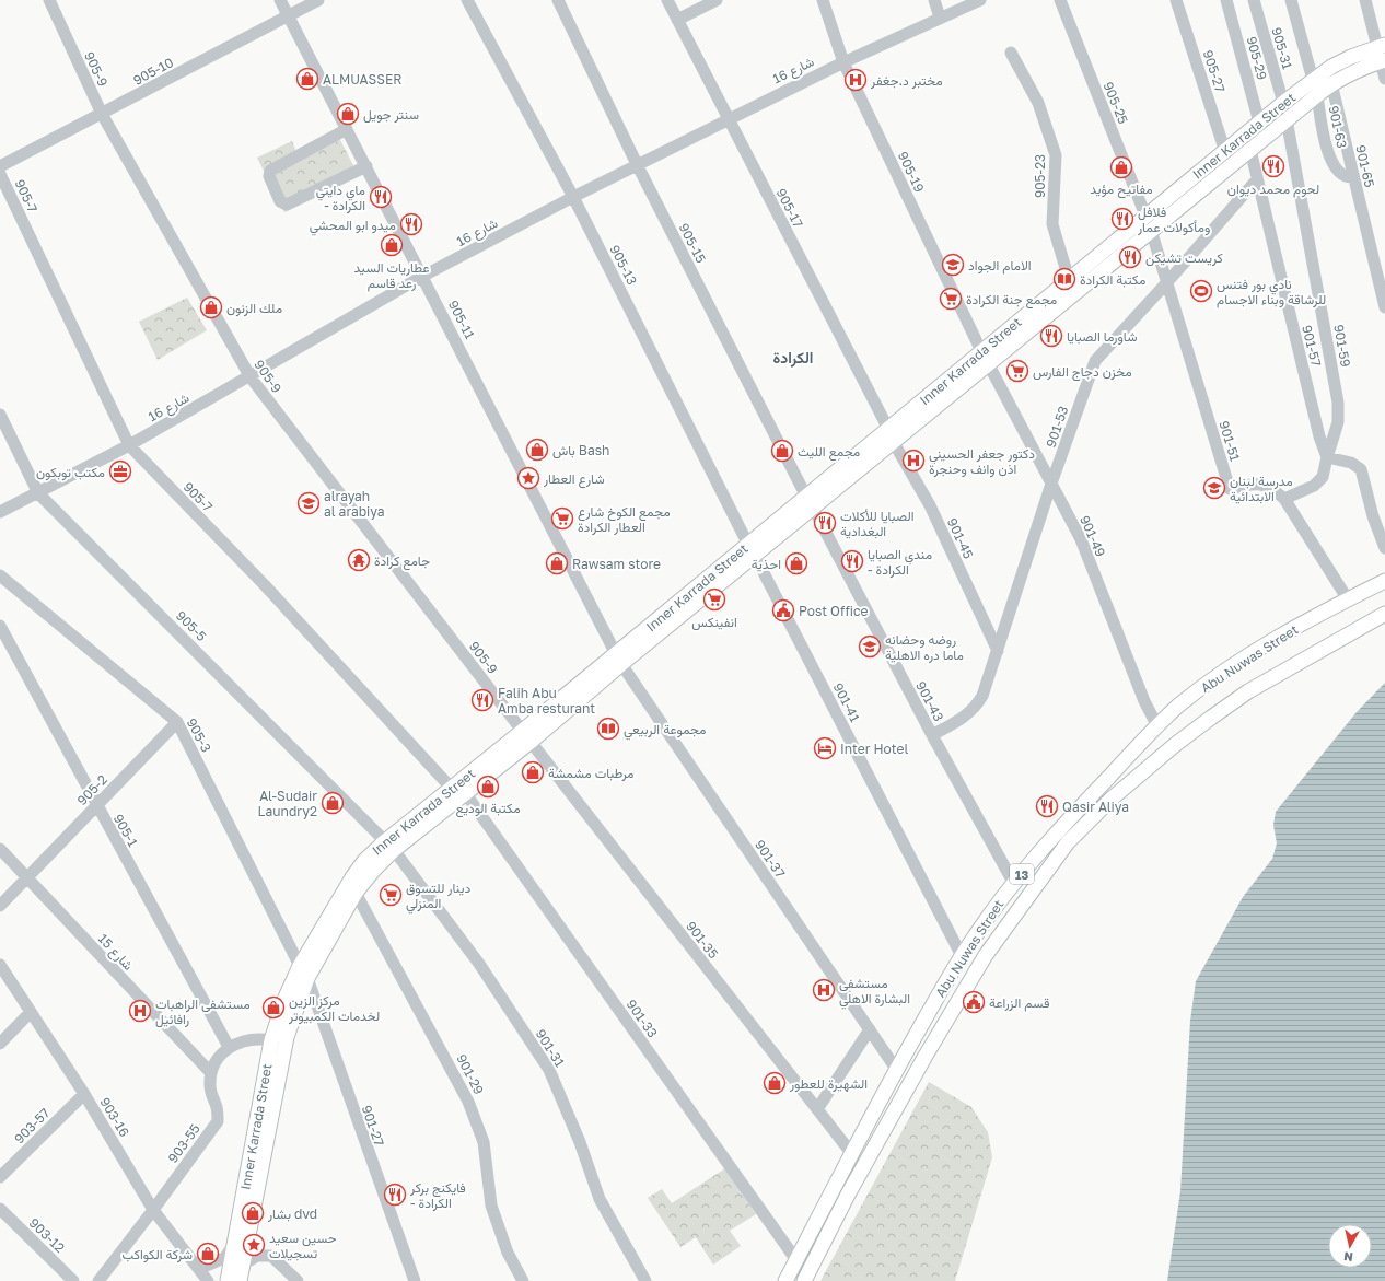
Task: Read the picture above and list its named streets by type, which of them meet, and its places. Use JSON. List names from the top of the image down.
{
  "streets": {
    "main road": ["Inner Karrada Street", "Abu Nuwas Street", "13"],
    "street": [
      "905-31",
      "905-29",
      "905-9",
      "شارع 16",
      "905-10",
      "905-27",
      "905-25",
      "901-63",
      "901-65",
      "905-19",
      "905-23",
      "905-7",
      "905-17",
      "905-15",
      "905-13",
      "905-11",
      "901-57",
      "901-59",
      "901-53",
      "901-51",
      "901-49",
      "901-45",
      "905-5",
      "901-43",
      "901-41",
      "905-3",
      "905-2",
      "905-1",
      "901-37",
      "901-35",
      "شارع 15",
      "901-33",
      "901-31",
      "901-29",
      "903-16",
      "903-57",
      "901-27",
      "903-55",
      "903-12"
    ]
  },
  "crossings": [
    ["905-31", "Inner Karrada Street"],
    ["905-29", "Inner Karrada Street"],
    ["905-9", "شارع 16"],
    ["905-9", "905-10"],
    ["905-9", "Inner Karrada Street"],
    ["905-9", "901-35"],
    ["شارع 16", "905-19"],
    ["شارع 16", "905-7"],
    ["شارع 16", "905-17"],
    ["شارع 16", "905-15"],
    ["شارع 16", "905-13"],
    ["شارع 16", "905-11"],
    ["شارع 16", "905-5"],
    ["905-10", "905-11"],
    ["905-27", "Inner Karrada Street"],
    ["905-25", "Inner Karrada Street"],
    ["901-63", "Inner Karrada Street"],
    ["901-63", "901-65"],
    ["Inner Karrada Street", "901-65"],
    ["Inner Karrada Street", "905-19"],
    ["Inner Karrada Street", "905-23"],
    ["Inner Karrada Street", "905-7"],
    ["Inner Karrada Street", "905-17"],
    ["Inner Karrada Street", "905-15"],
    ["Inner Karrada Street", "905-13"],
    ["Inner Karrada Street", "905-11"],
    ["Inner Karrada Street", "901-57"],
    ["Inner Karrada Street", "901-59"],
    ["Inner Karrada Street", "901-51"],
    ["Inner Karrada Street", "901-49"],
    ["Inner Karrada Street", "901-45"],
    ["Inner Karrada Street", "905-5"],
    ["Inner Karrada Street", "901-43"],
    ["Inner Karrada Street", "901-41"],
    ["Inner Karrada Street", "905-3"],
    ["Inner Karrada Street", "901-37"],
    ["Inner Karrada Street", "901-35"],
    ["Inner Karrada Street", "901-33"],
    ["Inner Karrada Street", "901-31"],
    ["Inner Karrada Street", "901-29"],
    ["Inner Karrada Street", "901-27"],
    ["905-19", "901-49"],
    ["905-17", "901-45"],
    ["905-15", "901-43"],
    ["905-13", "901-41"],
    ["905-11", "901-37"],
    ["901-57", "901-59"],
    ["901-57", "901-53"],
    ["901-53", "901-51"],
    ["901-53", "901-49"],
    ["901-53", "901-45"],
    ["901-53", "901-43"],
    ["901-51", "Abu Nuwas Street"],
    ["901-49", "Abu Nuwas Street"],
    ["905-5", "901-31"],
    ["Abu Nuwas Street", "901-43"],
    ["Abu Nuwas Street", "901-41"],
    ["Abu Nuwas Street", "901-37"],
    ["Abu Nuwas Street", "901-35"],
    ["Abu Nuwas Street", "901-33"],
    ["905-3", "905-2"],
    ["905-3", "901-27"],
    ["905-2", "905-1"],
    ["905-2", "شارع 15"],
    ["شارع 15", "903-55"],
    ["903-16", "903-57"],
    ["903-16", "903-55"]
  ],
  "districts": ["الكرادة"],
  "places": {
    "shop": [
      "ALMUASSER",
      "سنتر جويل",
      "مفاتيح مؤيد",
      "عطاريات السيد رعد قاسم",
      "ملك الزنون",
      "باش Bash",
      "مجمع الليث",
      "Rawsam store",
      "احذية",
      "مرطبات مشمشة",
      "مكتبة الوديع",
      "Al-Sudair Laundry2",
      "مركز الزين لخدمات الكمبيوتر",
      "الشهيرة للعطور",
      "بشار dvd",
      "شركة الكواكب"
    ],
    "hospital": [
      "مختبر د.جغفر",
      "دكتور جعفر الحسيني اذن وانف وحنجرة",
      "مستشفى البشارة الاهلي",
      "مستشفى الراهبات رافائيل"
    ],
    "restaurant": [
      "لحوم محمد ديوان",
      "ماي دايتي - الكرادة",
      "فلافل ومأكولات عمار",
      "ميدو ابو المحشي",
      "كريست تشيكن",
      "شاورما الصبايا",
      "الصبايا للأكلات البغدادية",
      "مندي الصبايا - الكرادة",
      "Falih Abu Amba resturant",
      "Qasir Aliya",
      "فايكنج بركر - الكرادة"
    ],
    "school or university": [
      "الامام الجواد",
      "مدرسة لبنان الابتدائية",
      "alrayah al arabiya",
      "روضه وحضانه ماما دره الاهلية"
    ],
    "library": ["مكتبة الكرادة", "مجموعة الربيعي"],
    "sports": ["نادي بور فتنس للرشاقة وبناء الاجسام"],
    "supermarket": [
      "مجمع جنة الكرادة",
      "مخزن دجاج الفارس",
      "مجمع الكوخ شارع العطار الكرادة",
      "انفينكس",
      "دينار للتسوق المنزلي"
    ],
    "office": ["مكتب توبكون"],
    "place": ["شارع العطار", "حسين سعيد تسجيلات"],
    "temple": ["جامع كرادة"],
    "public building": ["Post Office", "قسم الزراعة"],
    "hotel": ["Inter Hotel"]
  },
  "north": "bottom"
}
